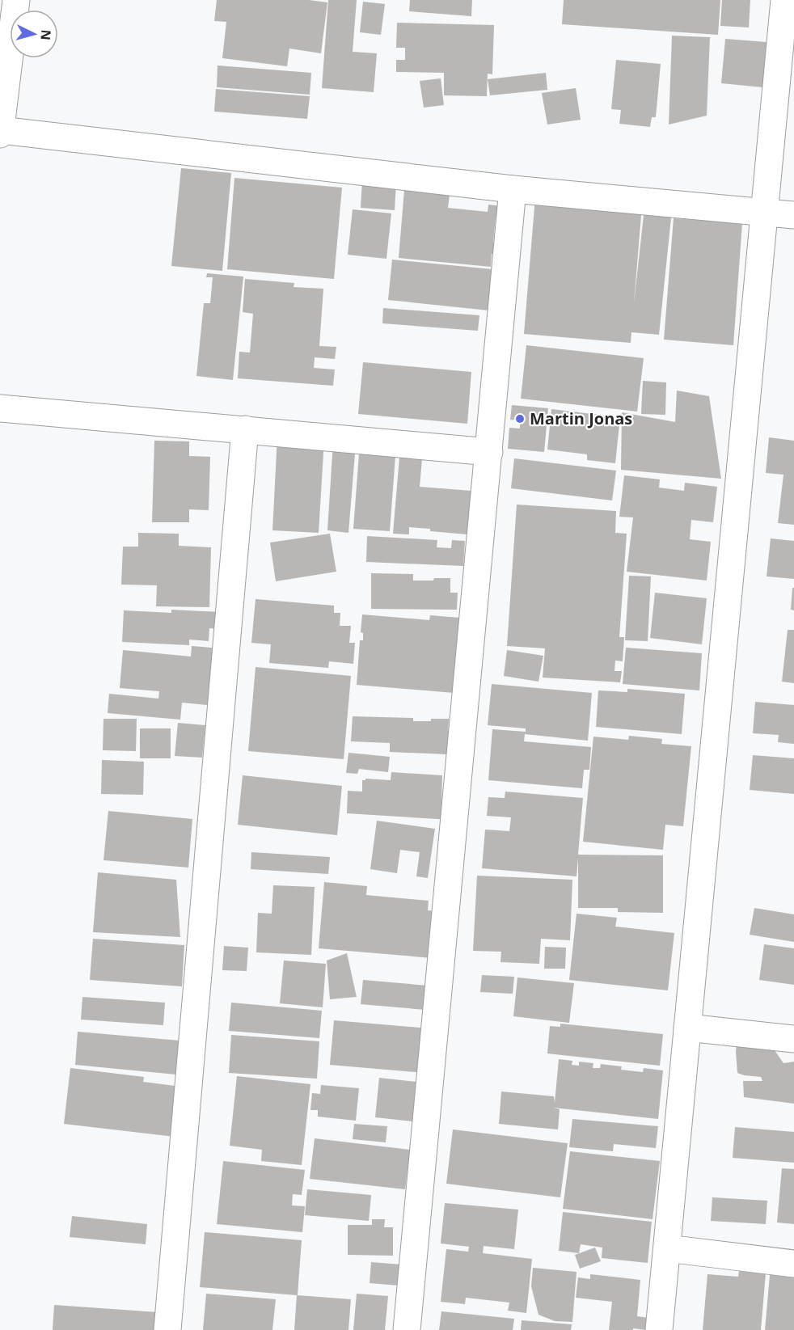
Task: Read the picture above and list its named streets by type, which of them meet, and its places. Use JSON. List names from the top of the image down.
{
  "places": ["Martin Jonas"],
  "north": "right"
}
